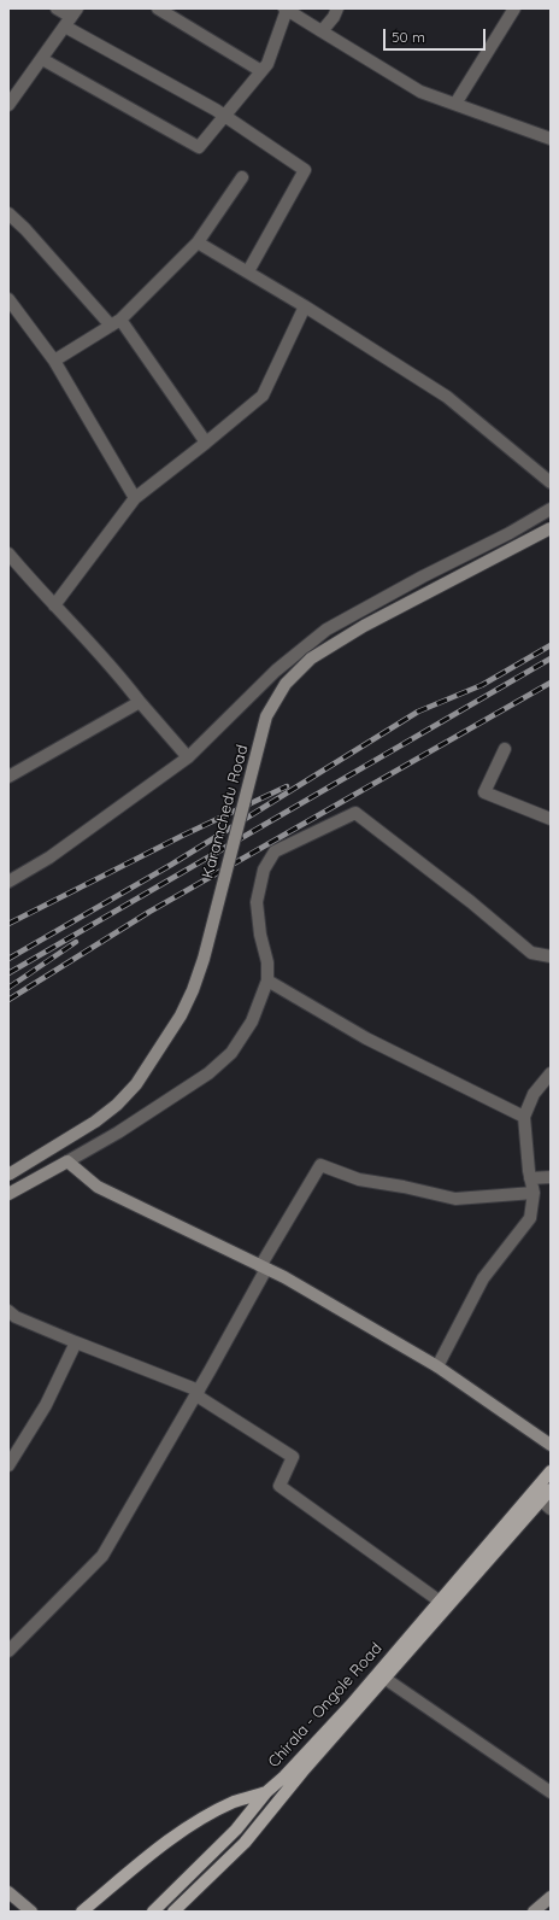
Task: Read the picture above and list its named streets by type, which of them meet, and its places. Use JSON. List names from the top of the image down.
{
  "streets": {
    "main road": ["Chirala - Ongole Road"],
    "street": ["Karamchedu Road"]
  },
  "scale_bar": "50 m"
}
